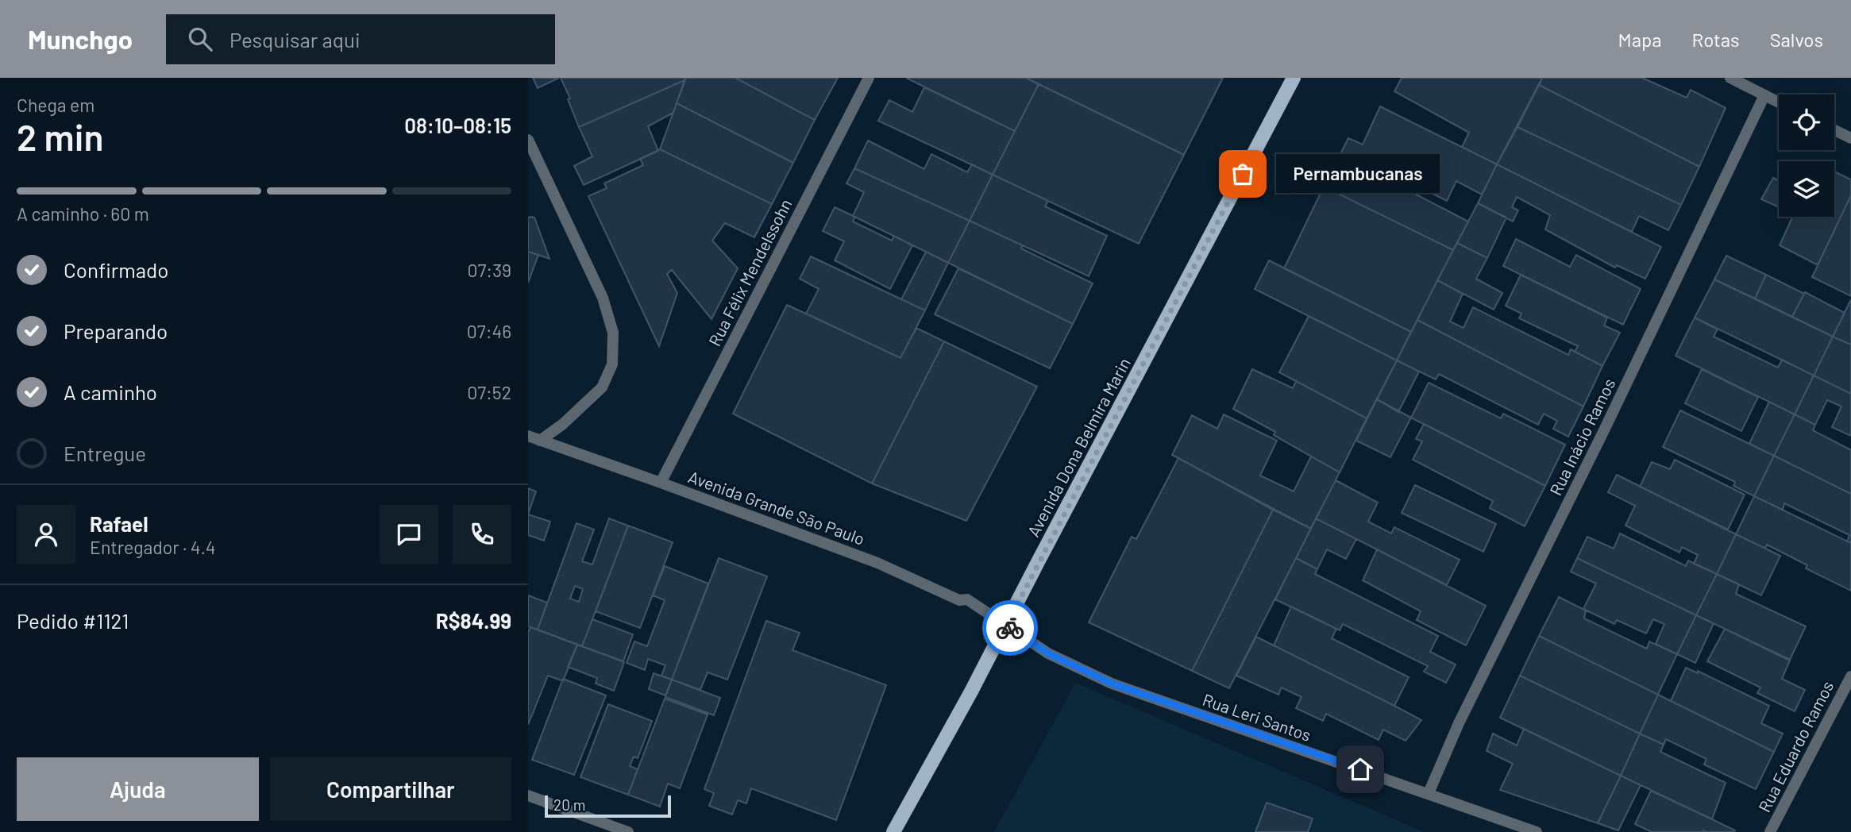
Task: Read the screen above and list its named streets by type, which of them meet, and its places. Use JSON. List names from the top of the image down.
{
  "streets": {
    "main road": ["Avenida Dona Belmira Marin"],
    "street": [
      "Rua Félix Mendelssohn",
      "Rua Inácio Ramos",
      "Avenida Grande São Paulo",
      "Rua Leri Santos",
      "Rua Eduardo Ramos"
    ]
  },
  "crossings": [
    ["Rua Félix Mendelssohn", "Avenida Grande São Paulo"],
    ["Rua Inácio Ramos", "Rua Leri Santos"],
    ["Avenida Dona Belmira Marin", "Avenida Grande São Paulo"],
    ["Avenida Dona Belmira Marin", "Rua Leri Santos"],
    ["Avenida Grande São Paulo", "Rua Leri Santos"]
  ],
  "places": ["Pernambucanas"],
  "scale_bar": "20 m",
  "page": {
    "header": "Munchgo",
    "search": "Pesquisar aqui",
    "nav": ["Mapa", "Rotas", "Salvos"],
    "heading": ["2 min", "Chega em", "08:10–08:15"],
    "panel": [
      "Rafael",
      "Entregador · 4.4",
      "Pedido #1121",
      "R$84.99"
    ],
    "bubble": "Pernambucanas",
    "bar": "A caminho · 60 m",
    "list": [
      ["Confirmado", "07:39"],
      ["Preparando", "07:46"],
      ["A caminho", "07:52"],
      "Entregue"
    ],
    "buttons": ["Ajuda", "Compartilhar"],
    "scale": "20 m"
  }
}
